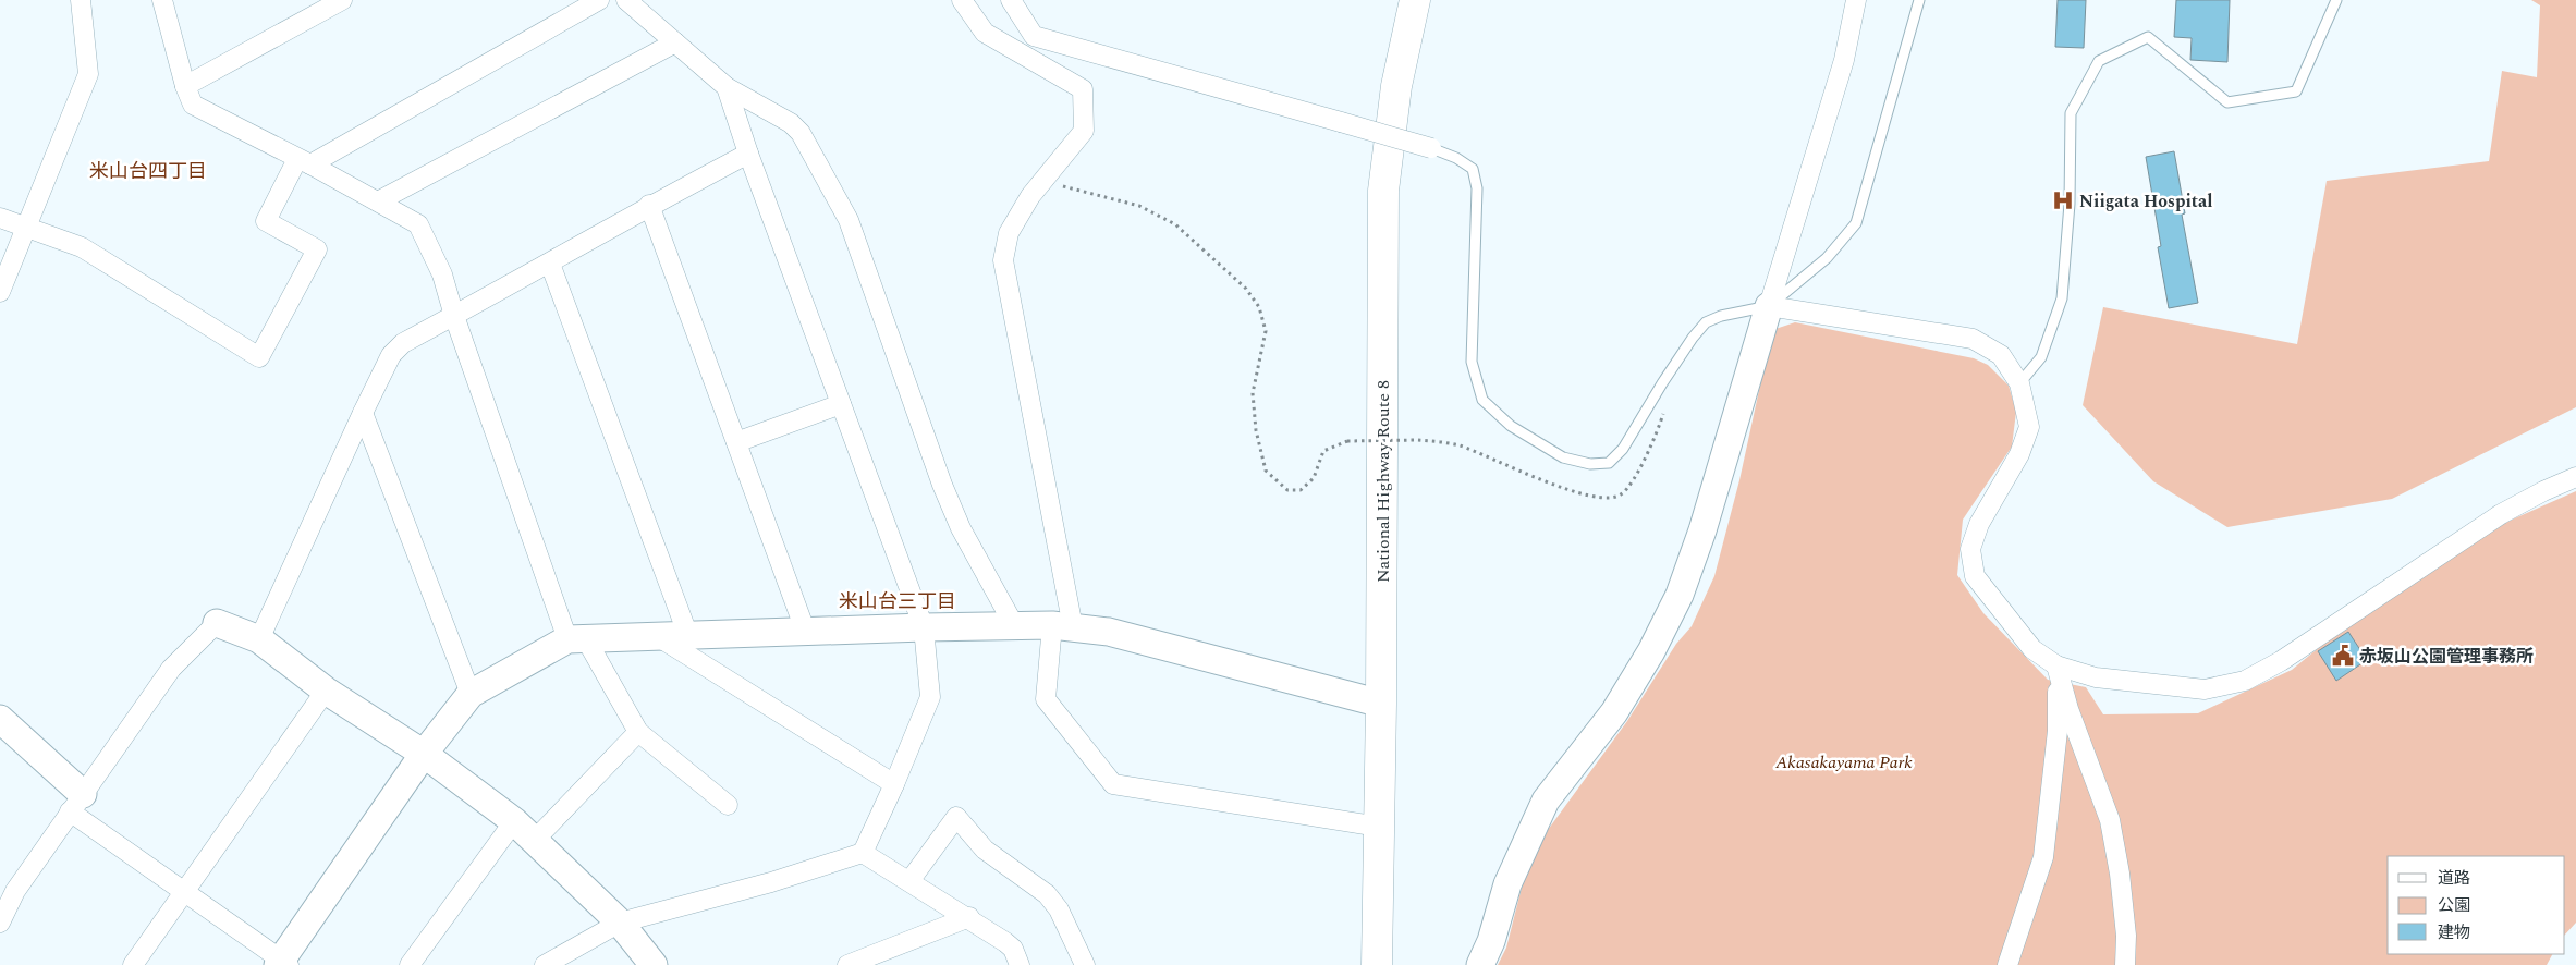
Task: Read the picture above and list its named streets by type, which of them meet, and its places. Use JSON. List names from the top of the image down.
{
  "streets": {
    "highway": ["National Highway Route 8"]
  },
  "districts": ["米山台四丁目", "米山台三丁目"],
  "parks": ["Akasakayama Park"],
  "places": {
    "hospital": ["Niigata Hospital"],
    "public building": ["赤坂山公園管理事務所"]
  },
  "legend": ["道路", "公園", "建物"]
}
